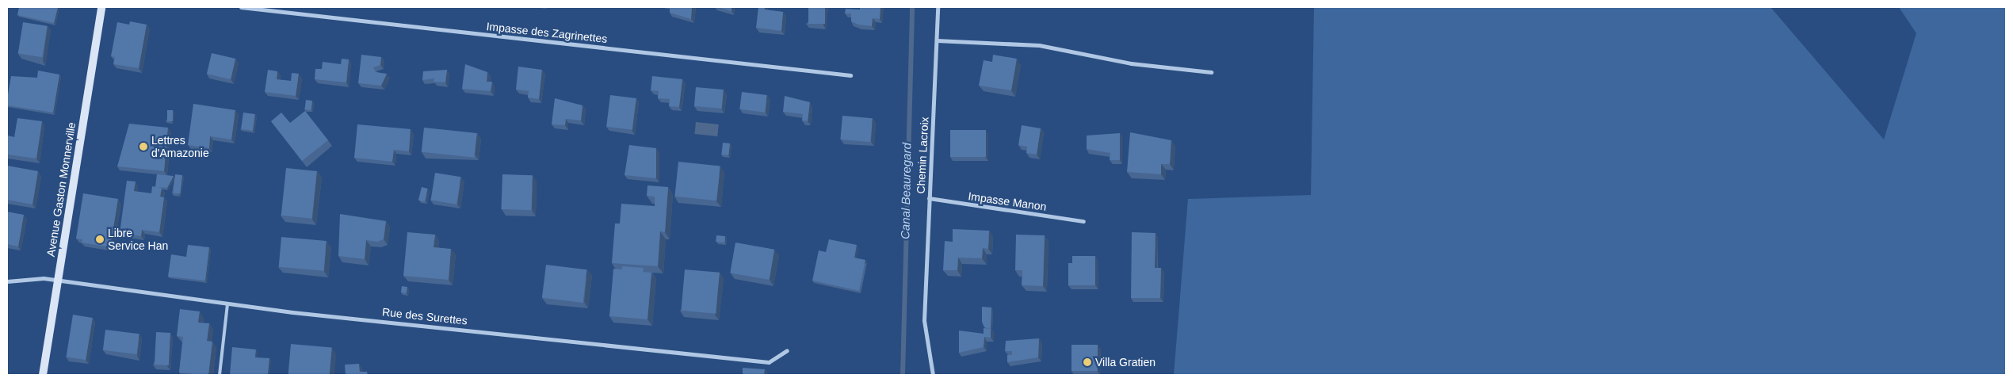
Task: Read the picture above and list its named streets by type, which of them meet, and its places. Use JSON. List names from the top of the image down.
{
  "streets": {
    "main road": ["Avenue Gaston Monnerville"],
    "street": [
      "Impasse des Zagrinettes",
      "Chemin Lacroix",
      "Impasse Manon",
      "Rue des Surettes"
    ]
  },
  "crossings": [
    ["Chemin Lacroix", "Impasse Manon"],
    ["Avenue Gaston Monnerville", "Rue des Surettes"]
  ],
  "water": ["Canal Beauregard"],
  "places": ["Lettres d'Amazonie", "Libre Service Han", "Villa Gratien"]
}
